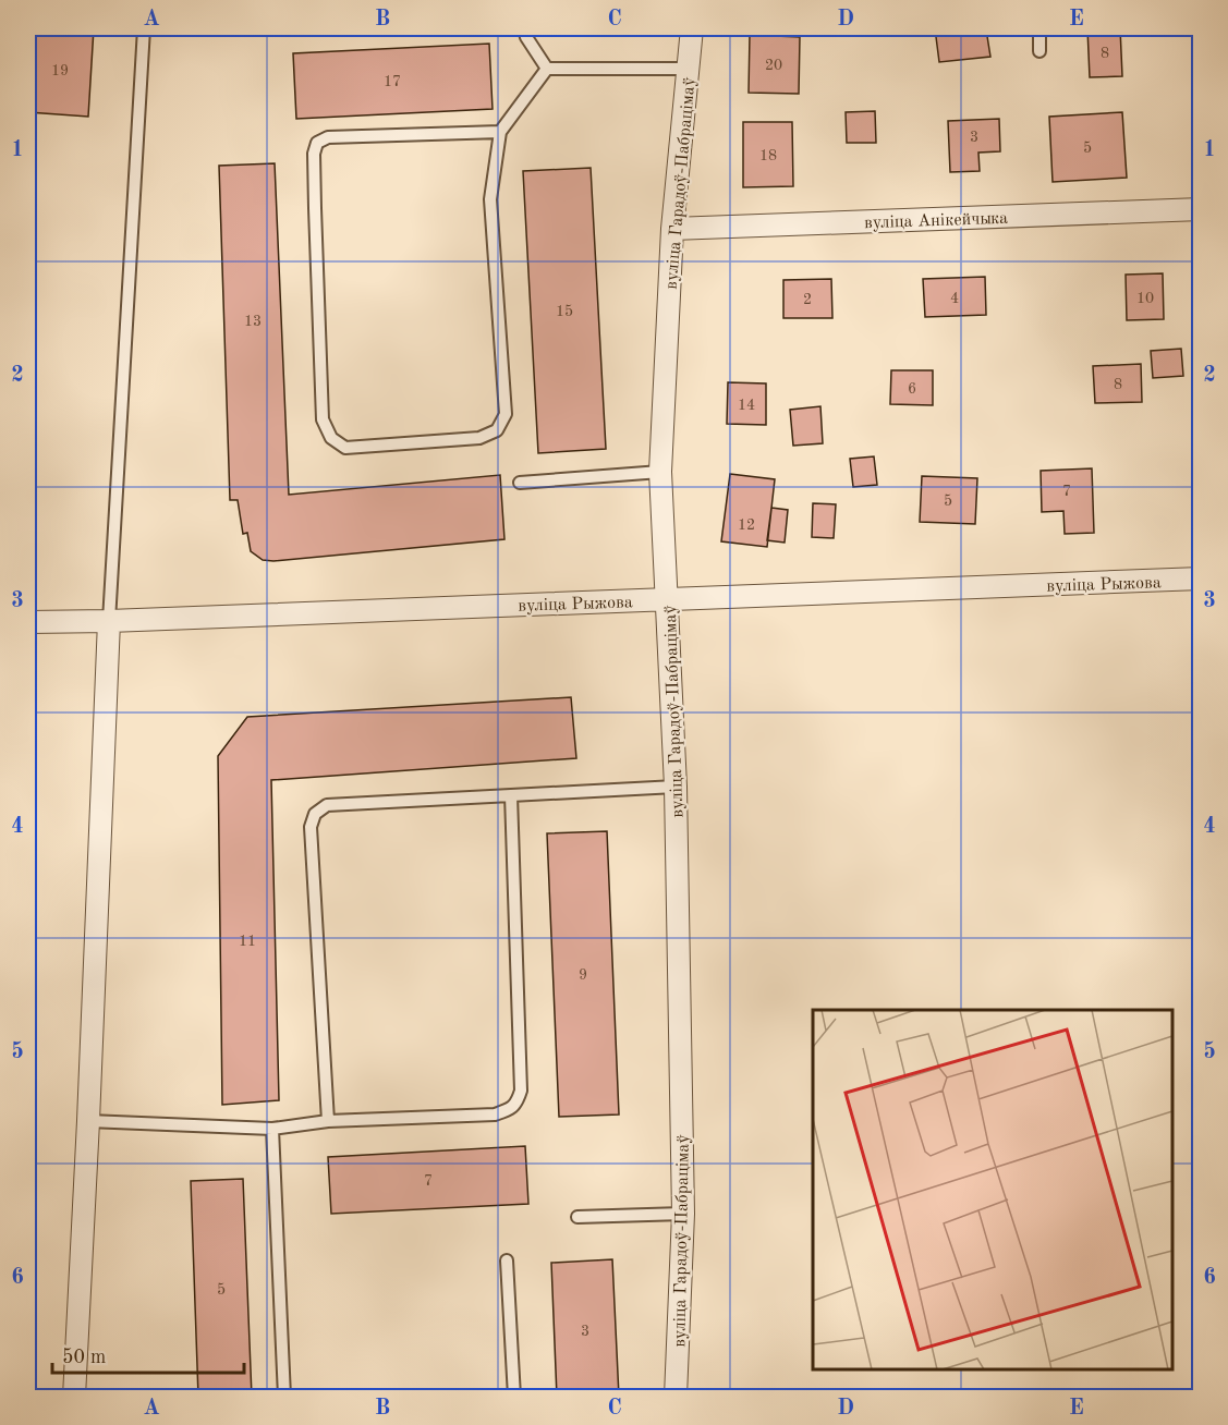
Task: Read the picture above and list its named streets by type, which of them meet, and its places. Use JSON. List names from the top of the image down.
{
  "streets": {
    "street": ["вуліца Гарадоў-Пабрацімаў", "вуліца Анікейчыка", "вуліца Рыжова"]
  },
  "crossings": [
    ["вуліца Гарадоў-Пабрацімаў", "вуліца Анікейчыка"],
    ["вуліца Гарадоў-Пабрацімаў", "вуліца Рыжова"]
  ],
  "house_numbers": [
    "8",
    "20",
    "19",
    "17",
    "3",
    "5",
    "18",
    "4",
    "10",
    "2",
    "15",
    "13",
    "8",
    "6",
    "14",
    "7",
    "5",
    "12",
    "11",
    "9",
    "7",
    "5",
    "3"
  ],
  "scale_bar": "50 m",
  "grid": {
    "columns": [
      "A",
      "B",
      "C",
      "D",
      "E"
    ],
    "rows": [
      "1",
      "2",
      "3",
      "4",
      "5",
      "6"
    ]
  }
}
